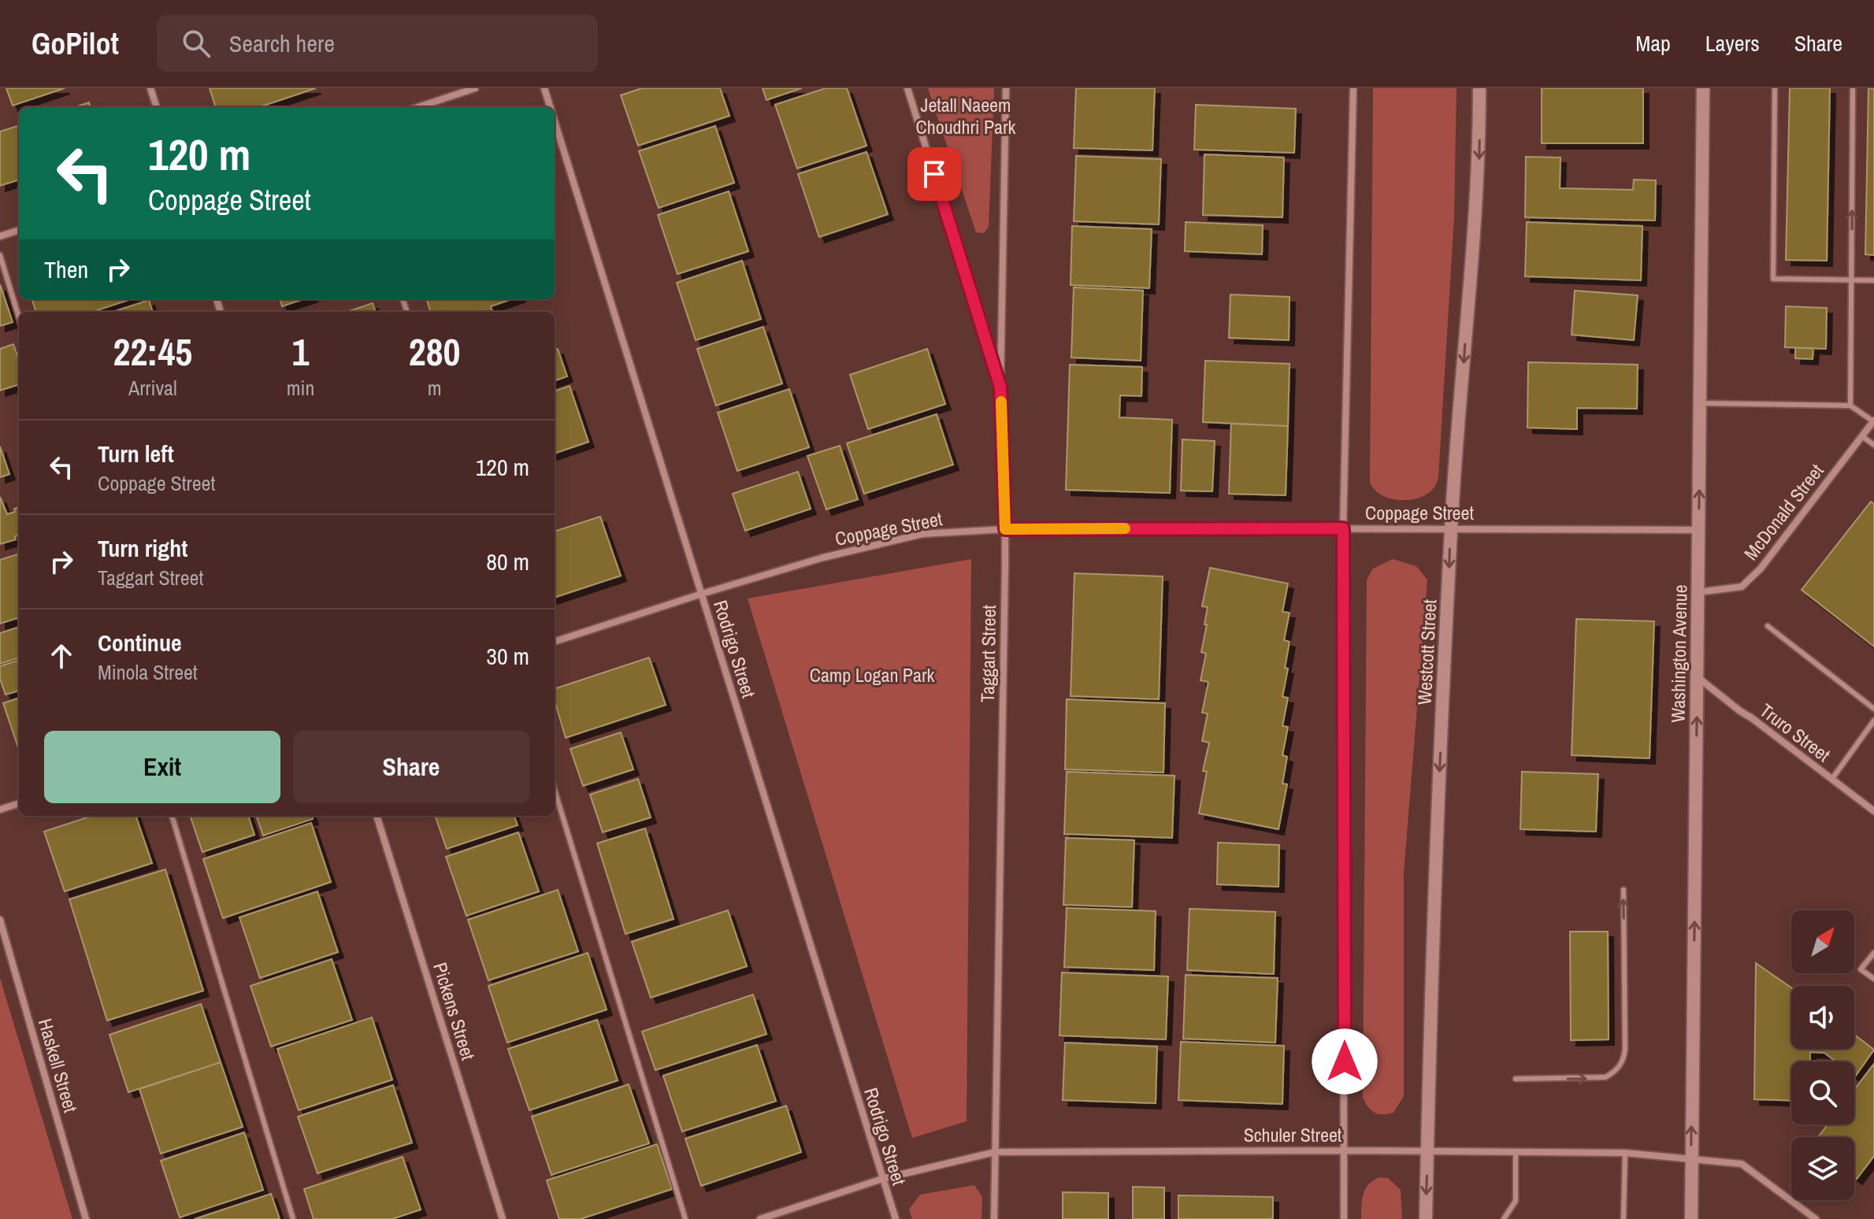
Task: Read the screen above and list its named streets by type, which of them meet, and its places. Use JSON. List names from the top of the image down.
{
  "streets": {
    "main road": ["Westcott Street", "Washington Avenue"],
    "street": [
      "McDonald Street",
      "Coppage Street",
      "Rodrigo Street",
      "Taggart Street",
      "Truro Street",
      "Pickens Street",
      "Haskell Street",
      "Schuler Street"
    ]
  },
  "crossings": [
    ["McDonald Street", "Washington Avenue"],
    ["Coppage Street", "Rodrigo Street"],
    ["Coppage Street", "Westcott Street"],
    ["Coppage Street", "Taggart Street"],
    ["Coppage Street", "Washington Avenue"],
    ["Rodrigo Street", "Schuler Street"],
    ["Westcott Street", "Schuler Street"],
    ["Taggart Street", "Schuler Street"],
    ["Washington Avenue", "Truro Street"],
    ["Washington Avenue", "Schuler Street"]
  ],
  "one_way": ["Westcott Street", "Washington Avenue"],
  "parks": ["Jetall Naeem Choudhri Park", "Camp Logan Park"],
  "north": "top right",
  "page": {
    "header": "GoPilot",
    "search": "Search here",
    "nav": ["Map", "Layers", "Share"],
    "turn": ["120 m", "Coppage Street"],
    "then": "Then",
    "eta": [
      "22:45",
      "Arrival",
      "1",
      "min",
      "280",
      "m"
    ],
    "list": [
      {
        "name": "Turn left",
        "note": "Coppage Street",
        "value": "120 m"
      },
      {
        "name": "Turn right",
        "note": "Taggart Street",
        "value": "80 m"
      },
      {
        "name": "Continue",
        "note": "Minola Street",
        "value": "30 m"
      }
    ],
    "buttons": ["Exit", "Share"]
  }
}
